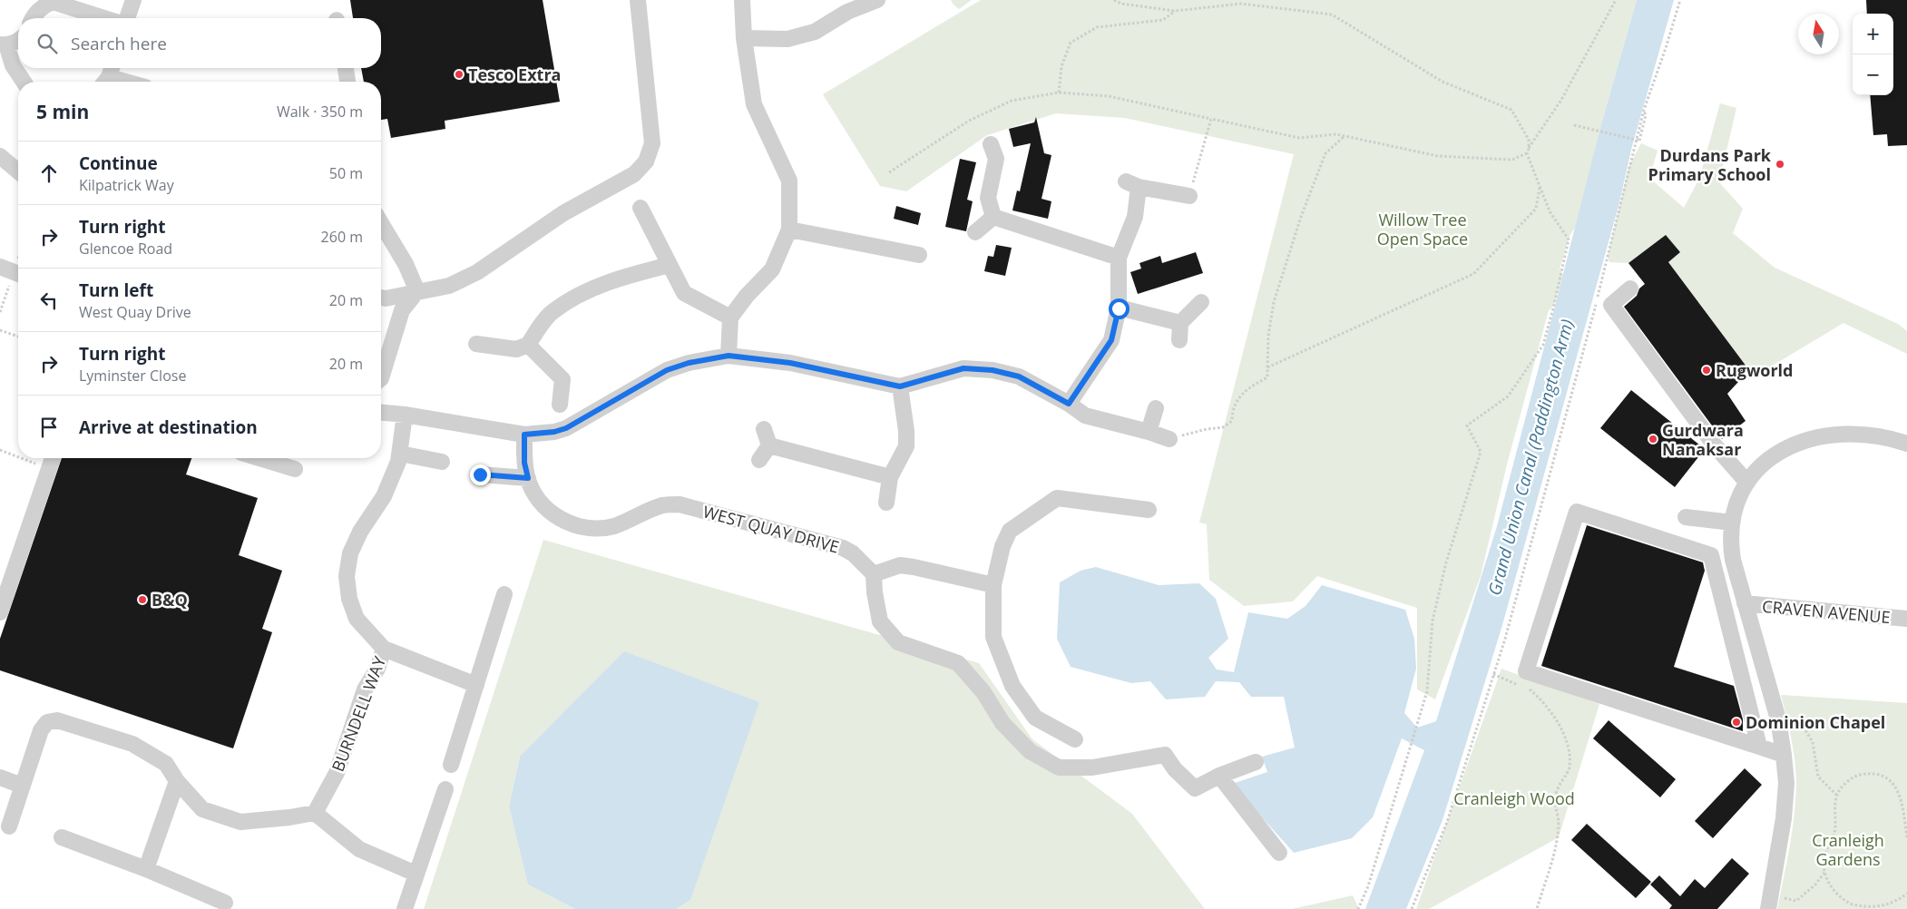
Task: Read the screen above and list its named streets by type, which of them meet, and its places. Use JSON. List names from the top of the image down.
{
  "streets": {
    "street": ["WEST QUAY DRIVE", "CRAVEN AVENUE", "BURNDELL WAY"]
  },
  "water": ["Grand Union Canal (Paddington Arm)"],
  "parks": ["Willow Tree Open Space", "Cranleigh Wood", "Cranleigh Gardens"],
  "places": [
    "Tesco Extra",
    "Durdans Park Primary School",
    "Rugworld",
    "Gurdwara Nanaksar",
    "B&Q",
    "Dominion Chapel"
  ],
  "north": "top",
  "page": {
    "map_buttons": ["+", "−"],
    "search": "Search here",
    "heading": ["5 min", "Walk · 350 m"],
    "list": [
      ["Continue", "Kilpatrick Way", "50 m"],
      ["Turn right", "Glencoe Road", "260 m"],
      ["Turn left", "West Quay Drive", "20 m"],
      ["Turn right", "Lyminster Close", "20 m"],
      "Arrive at destination"
    ]
  }
}
